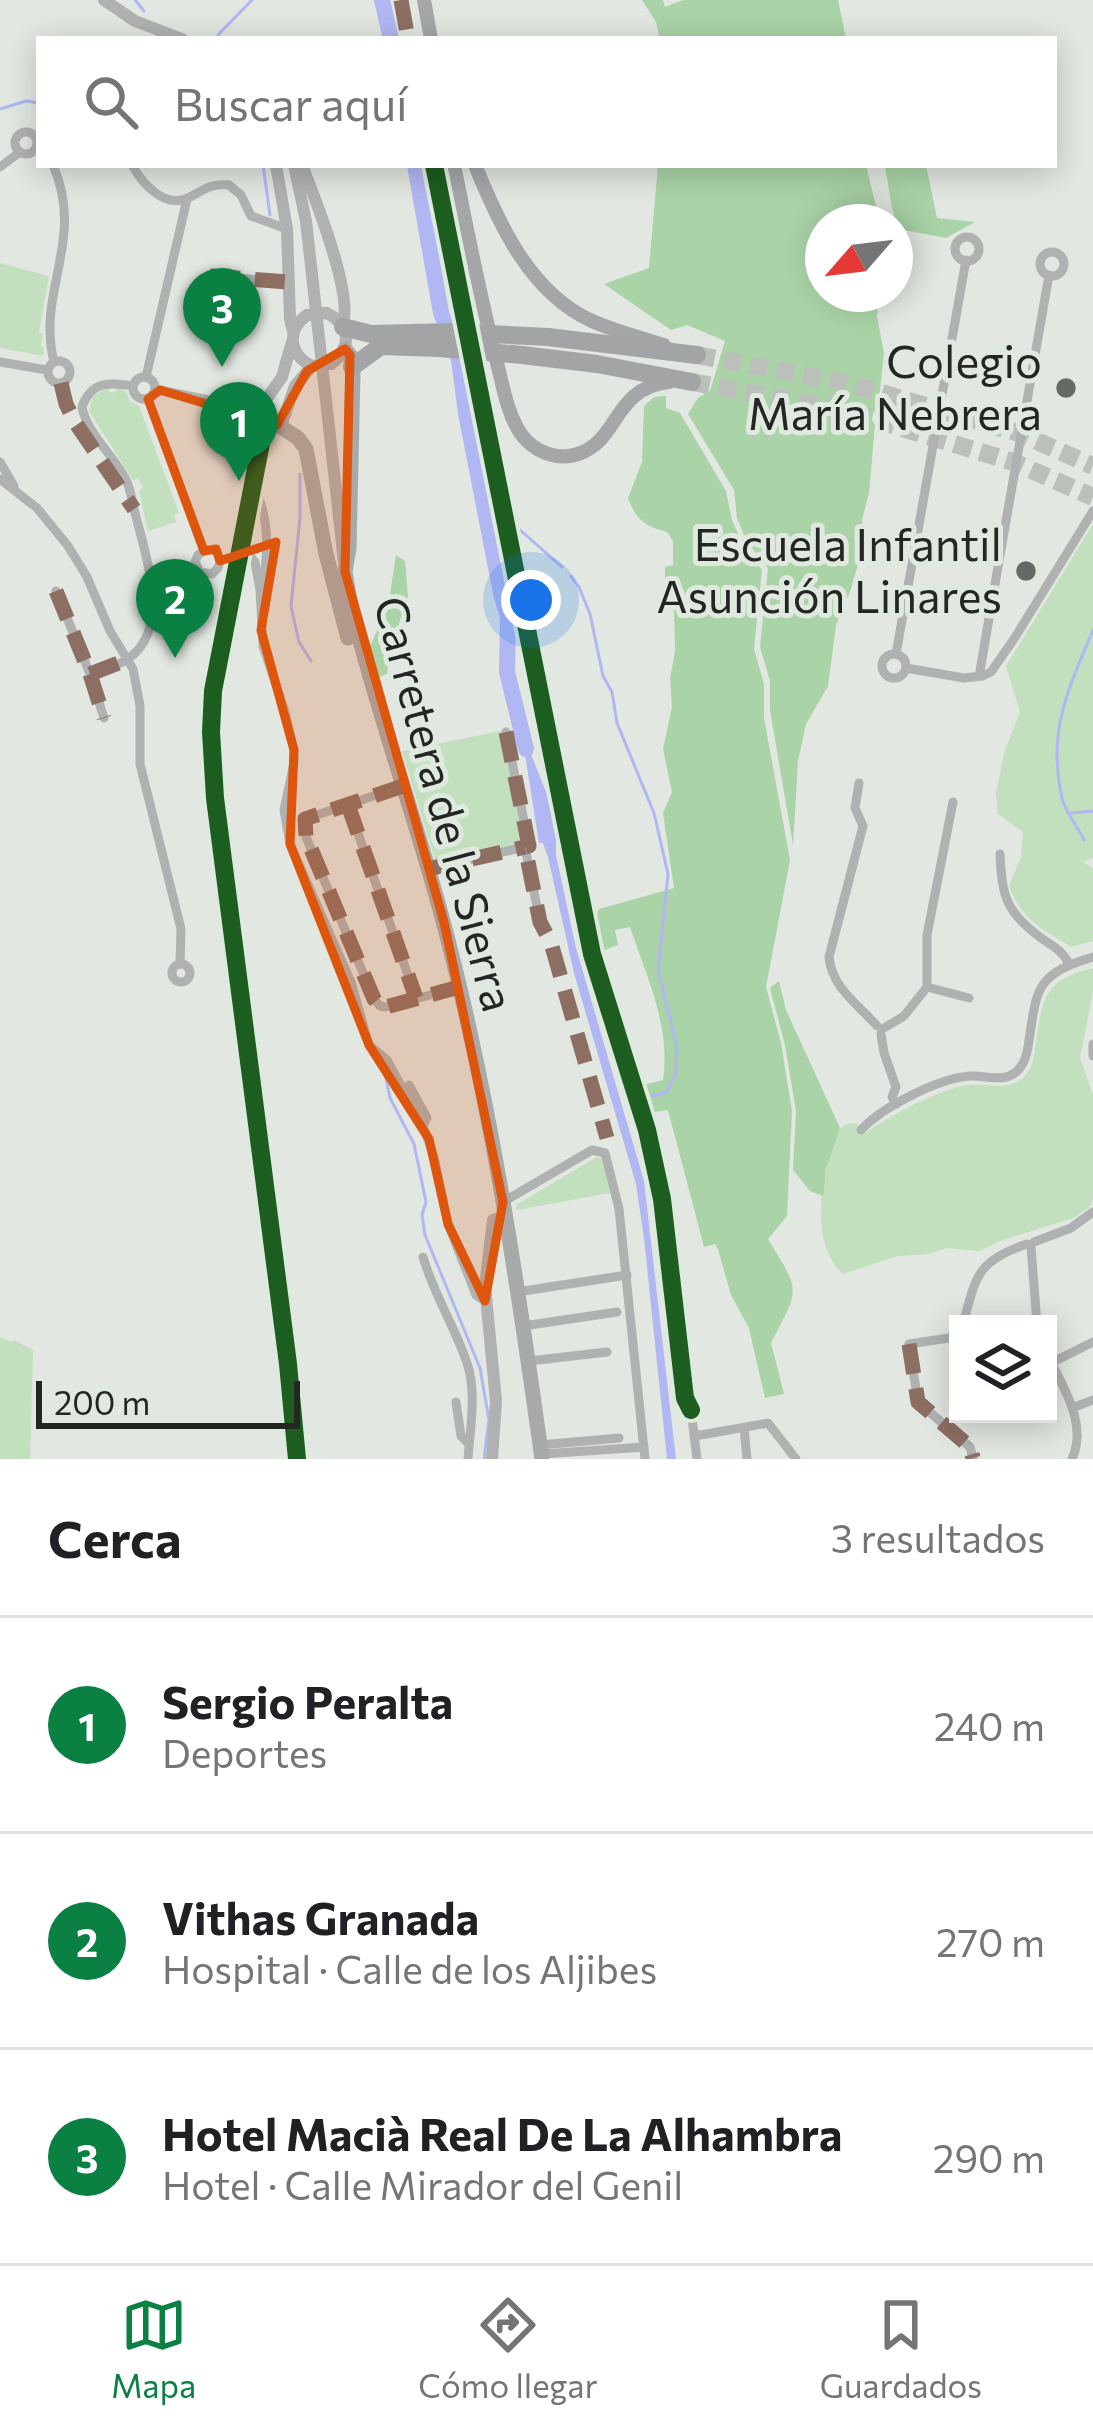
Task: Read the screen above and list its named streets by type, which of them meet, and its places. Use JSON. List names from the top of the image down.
{
  "streets": {
    "main road": ["Carretera de la Sierra"]
  },
  "places": ["Colegio María Nebrera", "Escuela Infantil Asunción Linares"],
  "scale_bar": "200 m",
  "north": "bottom left",
  "page": {
    "search": "Buscar aquí",
    "pins": ["3", "1", "2"],
    "scale": "200 m",
    "heading": ["Cerca", "3 resultados"],
    "list": [
      {
        "mark": "1",
        "name": "Sergio Peralta",
        "note": "Deportes",
        "value": "240 m"
      },
      {
        "mark": "2",
        "name": "Vithas Granada",
        "note": "Hospital · Calle de los Aljibes",
        "value": "270 m"
      },
      {
        "mark": "3",
        "name": "Hotel Macià Real De La Alhambra",
        "note": "Hotel · Calle Mirador del Genil",
        "value": "290 m"
      }
    ],
    "nav": ["Mapa", "Cómo llegar", "Guardados"]
  }
}
